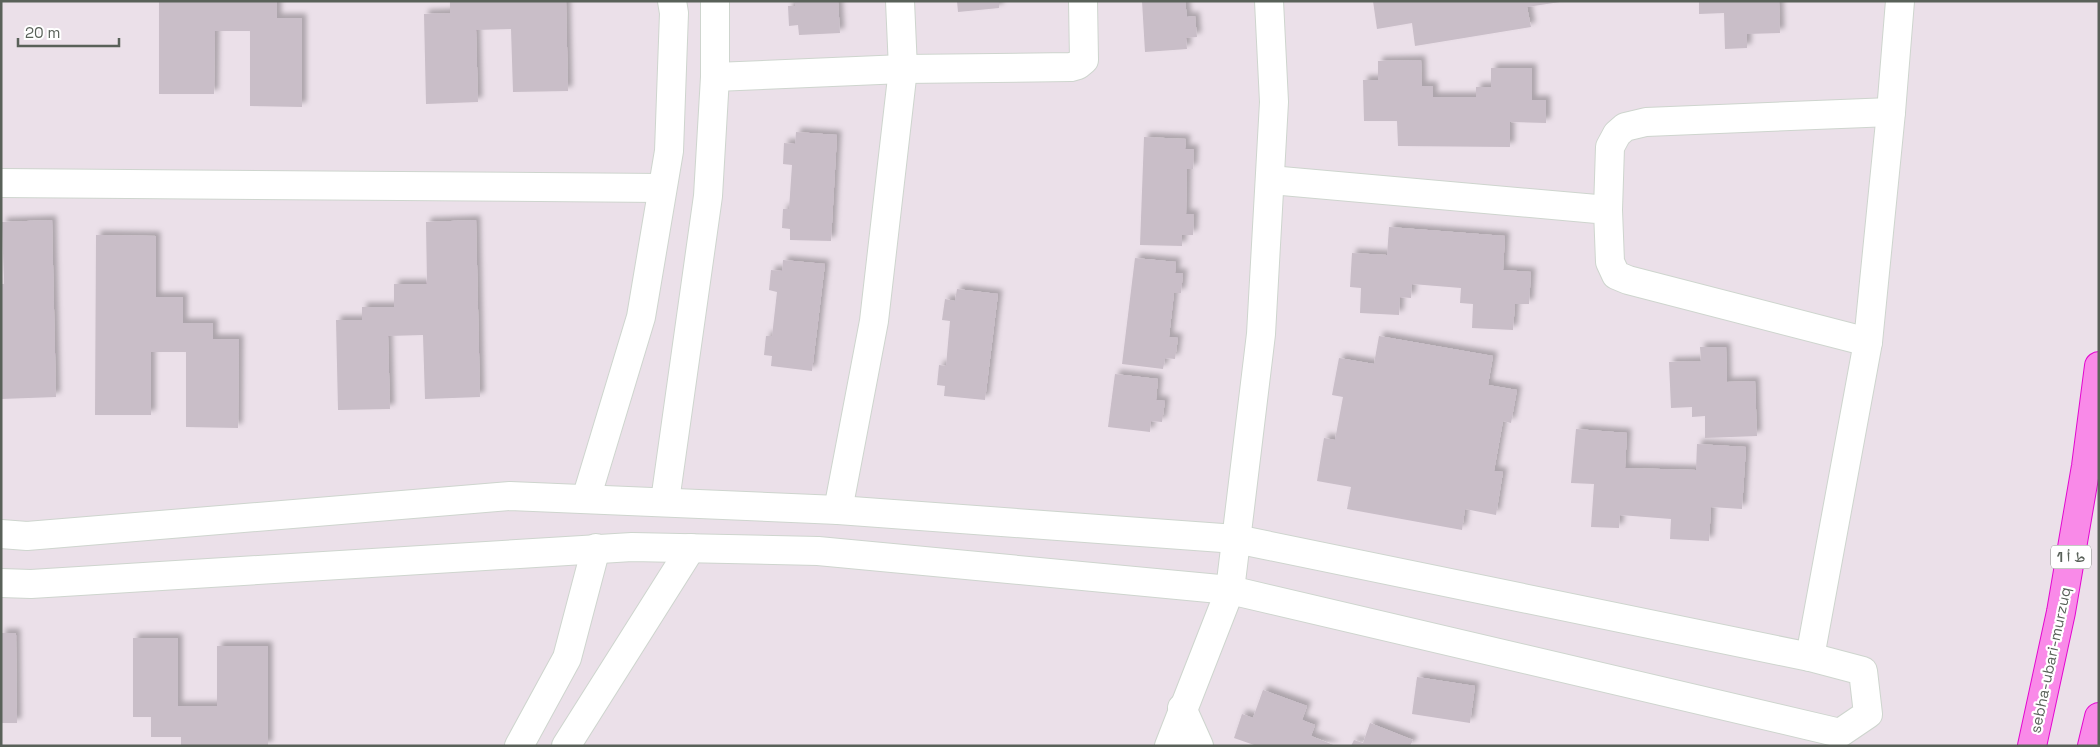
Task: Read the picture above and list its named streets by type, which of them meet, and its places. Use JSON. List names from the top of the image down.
{
  "streets": {
    "highway": ["ط أ 1", "sebha-ubari-murzuq"]
  },
  "scale_bar": "20 m"
}
